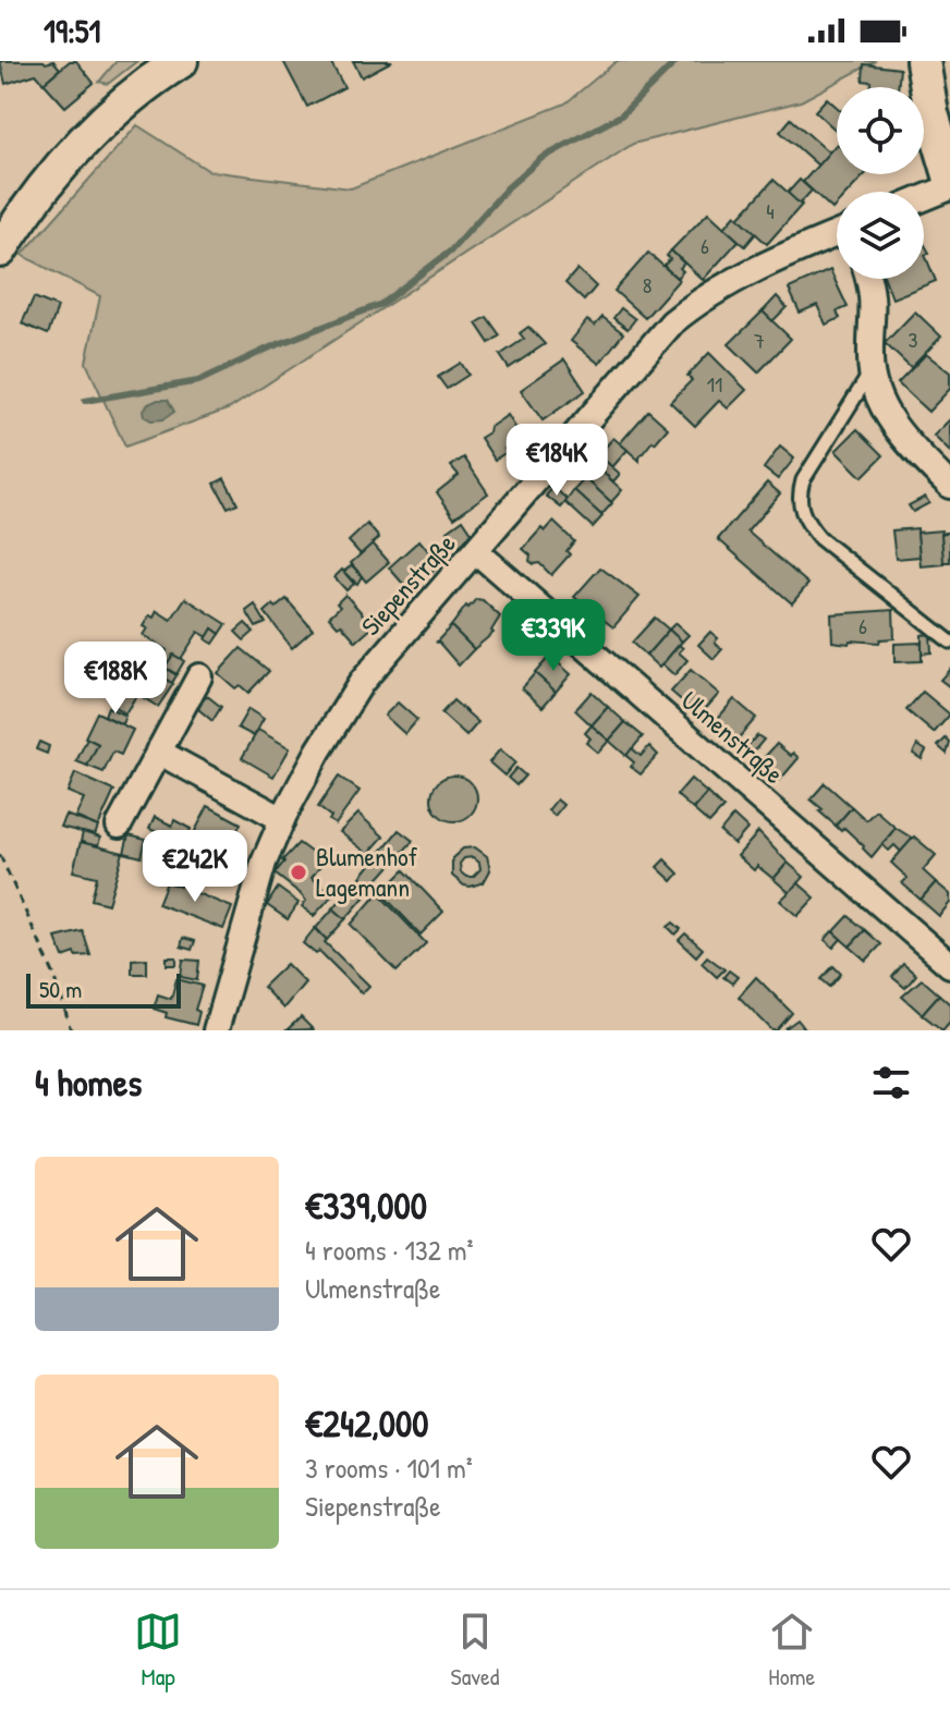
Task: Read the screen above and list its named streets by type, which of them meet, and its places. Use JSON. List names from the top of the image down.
{
  "streets": {
    "street": ["Siepenstraße", "Ulmenstraße"]
  },
  "crossings": [
    ["Siepenstraße", "Ulmenstraße"]
  ],
  "places": ["Blumenhof Lagemann"],
  "house_numbers": [
    "4",
    "6",
    "8",
    "3",
    "7",
    "11",
    "6"
  ],
  "scale_bar": "50 m",
  "page": {
    "status": "19:51",
    "price": [
      "€184K",
      "€339K",
      "€188K",
      "€242K"
    ],
    "scale": "50 m",
    "heading": "4 homes",
    "list": [
      {
        "name": "€339,000",
        "note": "4 rooms · 132 m² · Ulmenstraße"
      },
      {
        "name": "€242,000",
        "note": "3 rooms · 101 m² · Siepenstraße"
      }
    ],
    "tabs": ["Map", "Saved", "Home"]
  }
}
